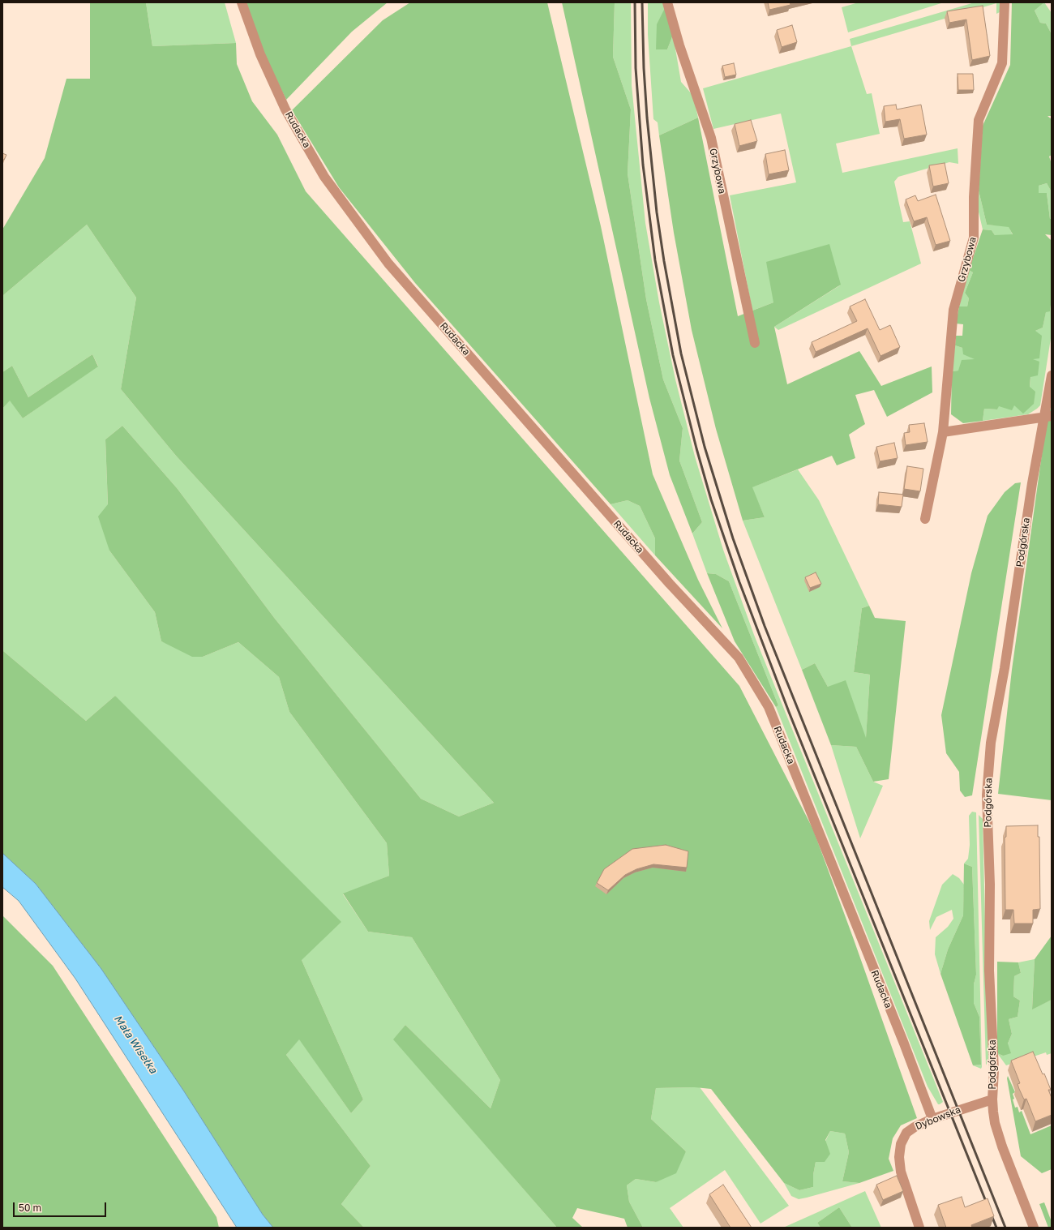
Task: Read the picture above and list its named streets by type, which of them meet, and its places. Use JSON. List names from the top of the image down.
{
  "streets": {
    "street": [
      "Rudacka",
      "Grzybowa",
      "Podgórska",
      "Dybowska"
    ]
  },
  "crossings": [
    ["Rudacka", "Dybowska"],
    ["Podgórska", "Dybowska"]
  ],
  "water": ["Mała Wisełka"],
  "scale_bar": "50 m"
}
